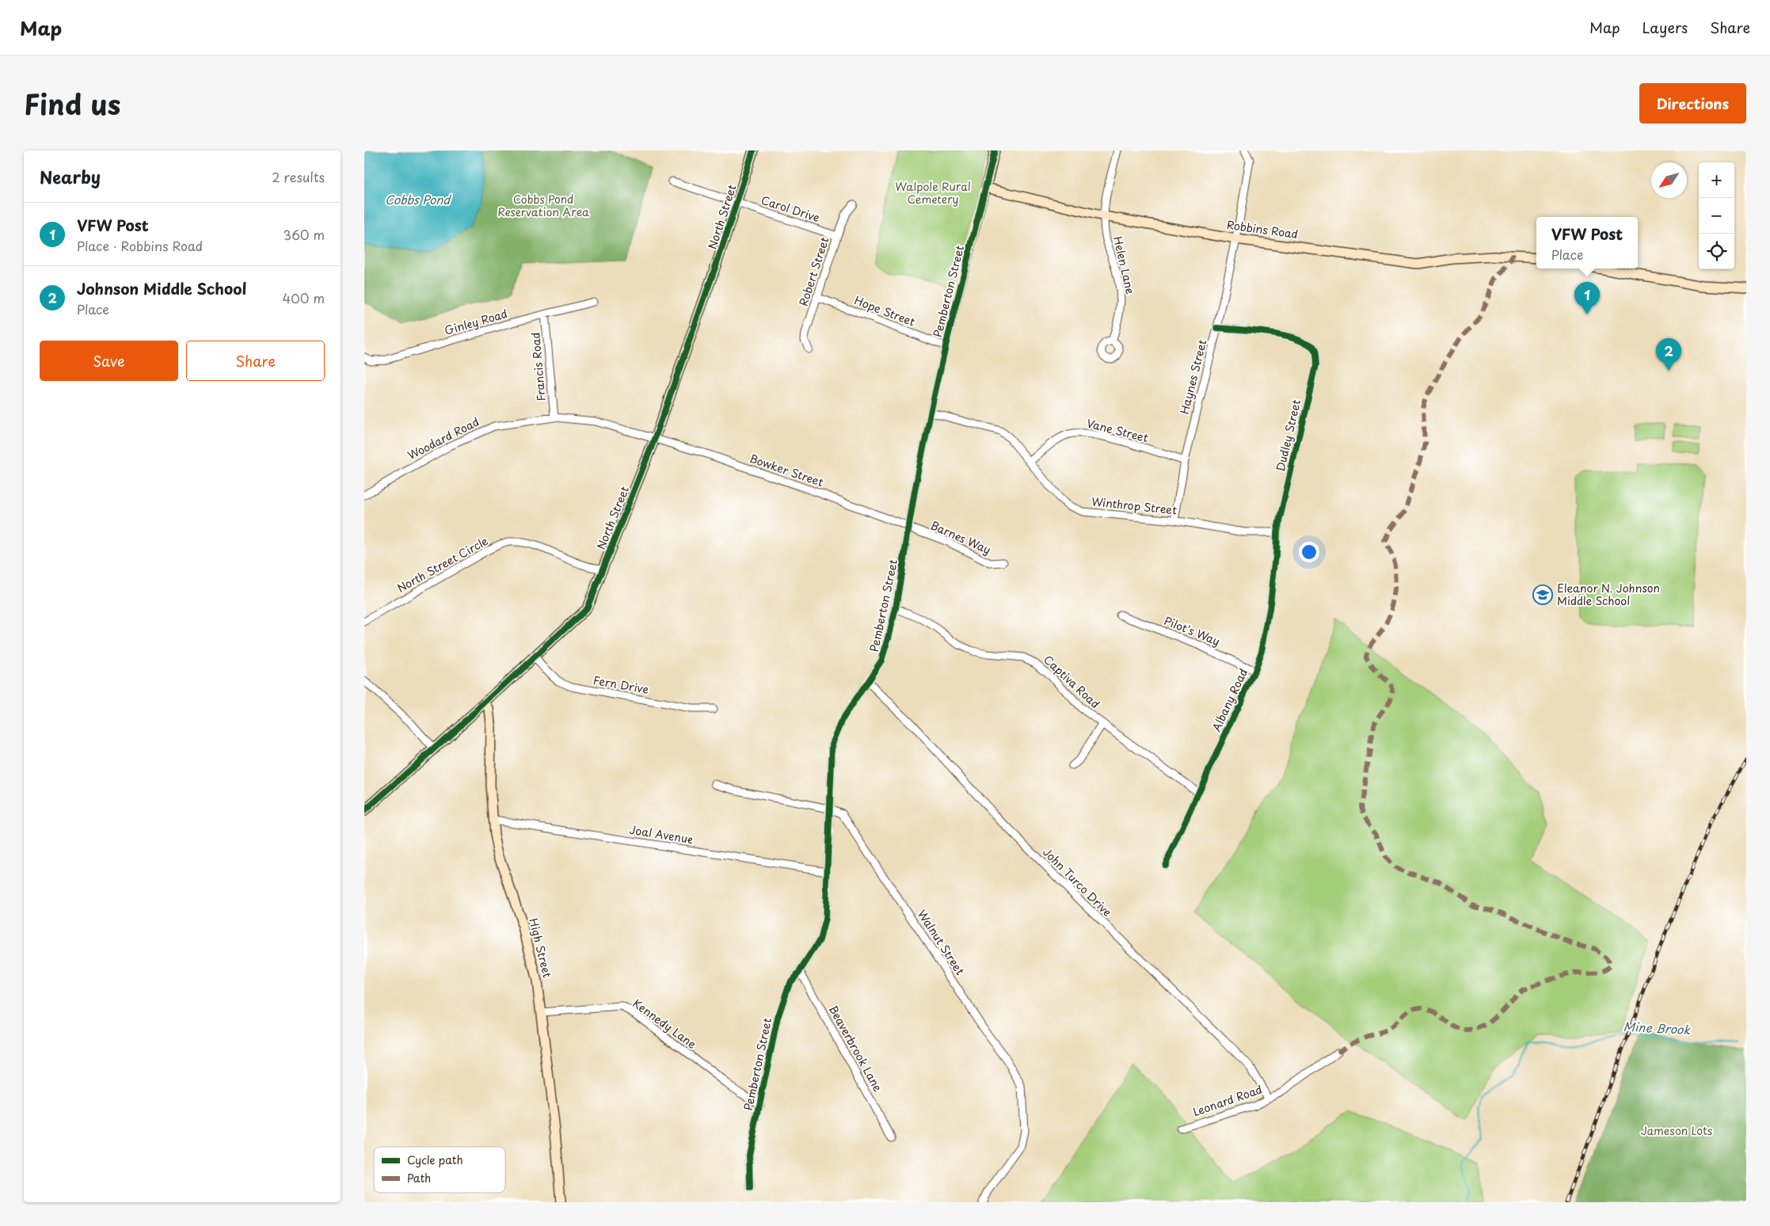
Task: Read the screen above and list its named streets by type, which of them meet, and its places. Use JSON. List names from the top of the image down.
{
  "streets": {
    "street": [
      "Carol Drive",
      "North Street",
      "Robbins Road",
      "Helen Lane",
      "Robert Street",
      "Pemberton Street",
      "Hope Street",
      "Ginley Road",
      "Francis Road",
      "Haynes Street",
      "Vane Street",
      "Dudley Street",
      "Woodard Road",
      "Bowker Street",
      "Winthrop Street",
      "Barnes Way",
      "North Street Circle",
      "Pilot's Way",
      "Captiva Road",
      "Fern Drive",
      "Albany Road",
      "Joal Avenue",
      "John Turco Drive",
      "Walnut Street",
      "High Street",
      "Kennedy Lane",
      "Beaverbrook Lane",
      "Leonard Road"
    ]
  },
  "crossings": [
    ["Carol Drive", "North Street"],
    ["Carol Drive", "Robert Street"],
    ["North Street", "Woodard Road"],
    ["North Street", "Bowker Street"],
    ["North Street", "North Street Circle"],
    ["North Street", "Fern Drive"],
    ["North Street", "High Street"],
    ["Robbins Road", "Helen Lane"],
    ["Robbins Road", "Pemberton Street"],
    ["Robbins Road", "Haynes Street"],
    ["Robert Street", "Hope Street"],
    ["Pemberton Street", "Hope Street"],
    ["Pemberton Street", "Bowker Street"],
    ["Pemberton Street", "Winthrop Street"],
    ["Pemberton Street", "Barnes Way"],
    ["Pemberton Street", "Captiva Road"],
    ["Pemberton Street", "Joal Avenue"],
    ["Pemberton Street", "John Turco Drive"],
    ["Pemberton Street", "Walnut Street"],
    ["Pemberton Street", "Kennedy Lane"],
    ["Pemberton Street", "Beaverbrook Lane"],
    ["Ginley Road", "Francis Road"],
    ["Francis Road", "Woodard Road"],
    ["Haynes Street", "Vane Street"],
    ["Haynes Street", "Dudley Street"],
    ["Haynes Street", "Winthrop Street"],
    ["Vane Street", "Winthrop Street"],
    ["Dudley Street", "Winthrop Street"],
    ["Dudley Street", "Albany Road"],
    ["Woodard Road", "Bowker Street"],
    ["Bowker Street", "Barnes Way"],
    ["Winthrop Street", "Albany Road"],
    ["Pilot's Way", "Albany Road"],
    ["Captiva Road", "Albany Road"],
    ["Joal Avenue", "High Street"],
    ["John Turco Drive", "Leonard Road"],
    ["High Street", "Kennedy Lane"]
  ],
  "water": ["Cobbs Pond", "Mine Brook"],
  "parks": ["Walpole Rural Cemetery", "Cobbs Pond Reservation Area", "Jameson Lots"],
  "places": {
    "school or university": ["Eleanor N. Johnson Middle School"]
  },
  "legend": ["Cycle path", "Path"],
  "north": "bottom left",
  "page": {
    "header": "Map",
    "nav": ["Map", "Layers", "Share"],
    "title": "Find us",
    "buttons": [
      "Directions",
      ["Save", "Share"]
    ],
    "heading": ["Nearby", "2 results"],
    "map_buttons": ["+", "−"],
    "list": [
      {
        "mark": "1",
        "name": "VFW Post",
        "note": "Place · Robbins Road",
        "value": "360 m"
      },
      {
        "mark": "2",
        "name": "Johnson Middle School",
        "note": "Place",
        "value": "400 m"
      }
    ],
    "popup": ["VFW Post", "Place"],
    "pins": ["1", "2"]
  }
}
